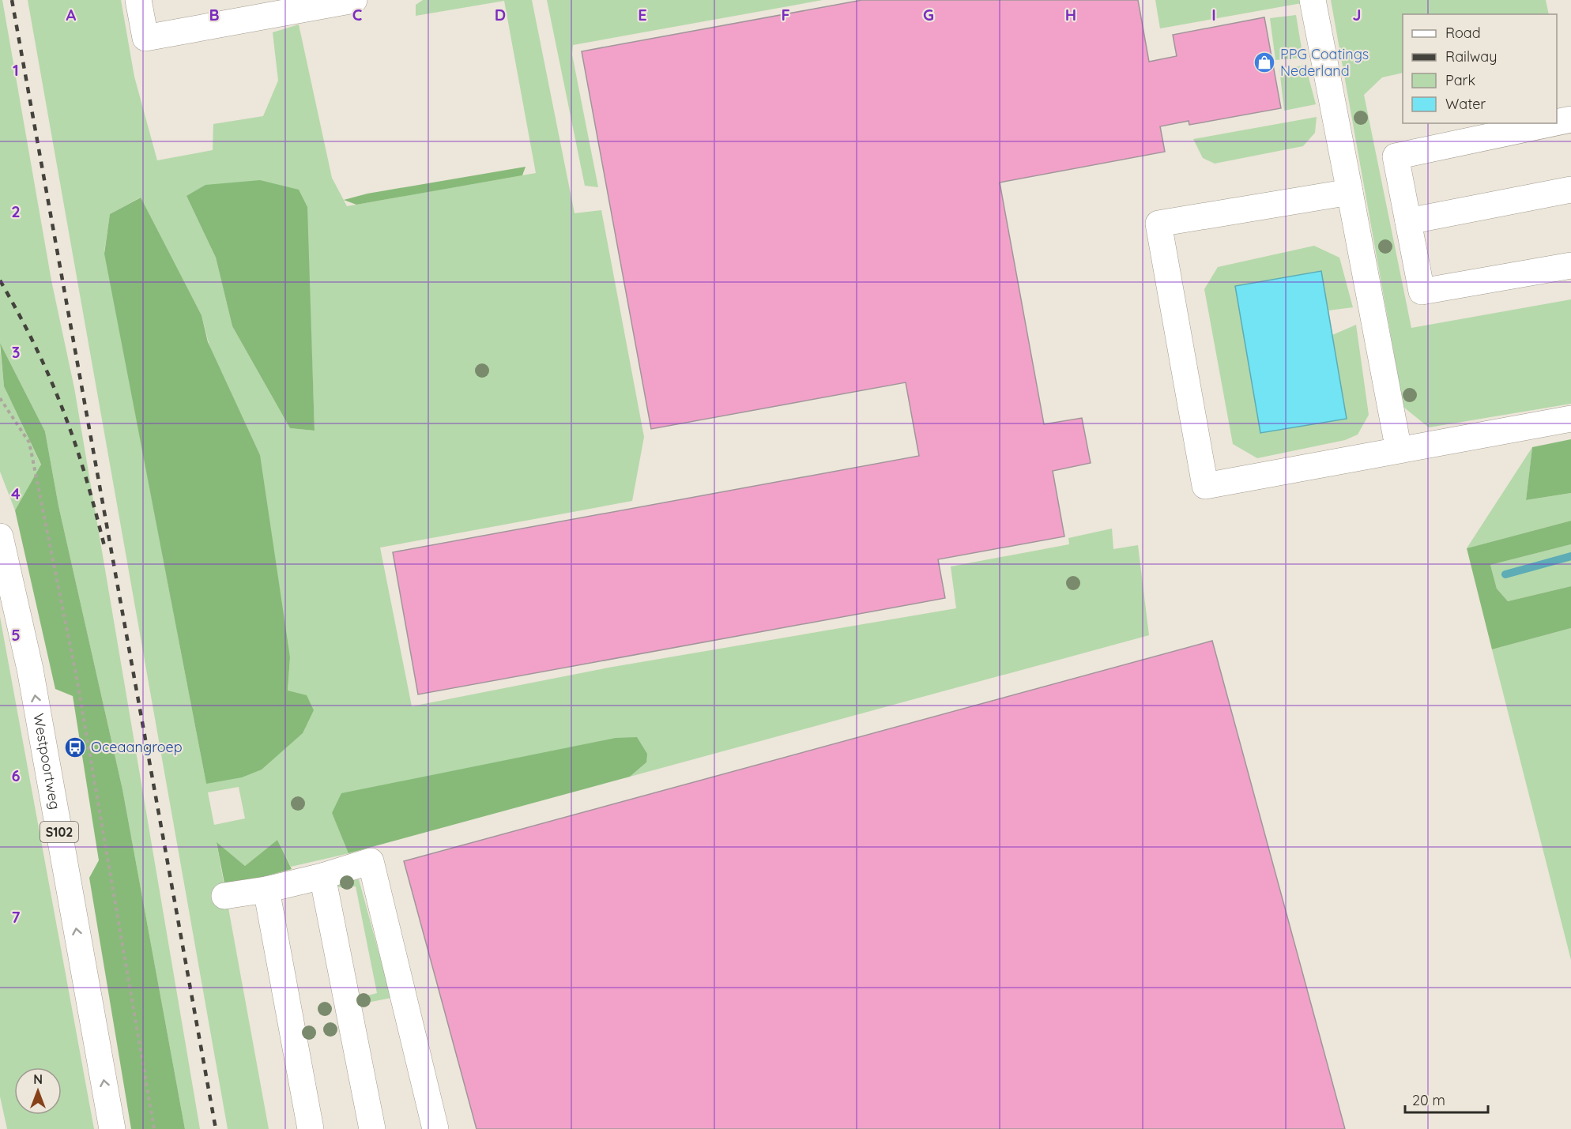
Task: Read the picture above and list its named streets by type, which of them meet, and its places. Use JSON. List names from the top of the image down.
{
  "streets": {
    "main road": ["Westpoortweg", "S102"]
  },
  "places": {
    "shop": ["PPG Coatings Nederland"],
    "bus stop": ["Oceaangroep"]
  },
  "legend": [
    "Road",
    "Railway",
    "Park",
    "Water"
  ],
  "scale_bar": "20 m",
  "north": "top",
  "grid": {
    "columns": [
      "A",
      "B",
      "C",
      "D",
      "E",
      "F",
      "G",
      "H",
      "I",
      "J"
    ],
    "rows": [
      "1",
      "2",
      "3",
      "4",
      "5",
      "6",
      "7"
    ]
  }
}
